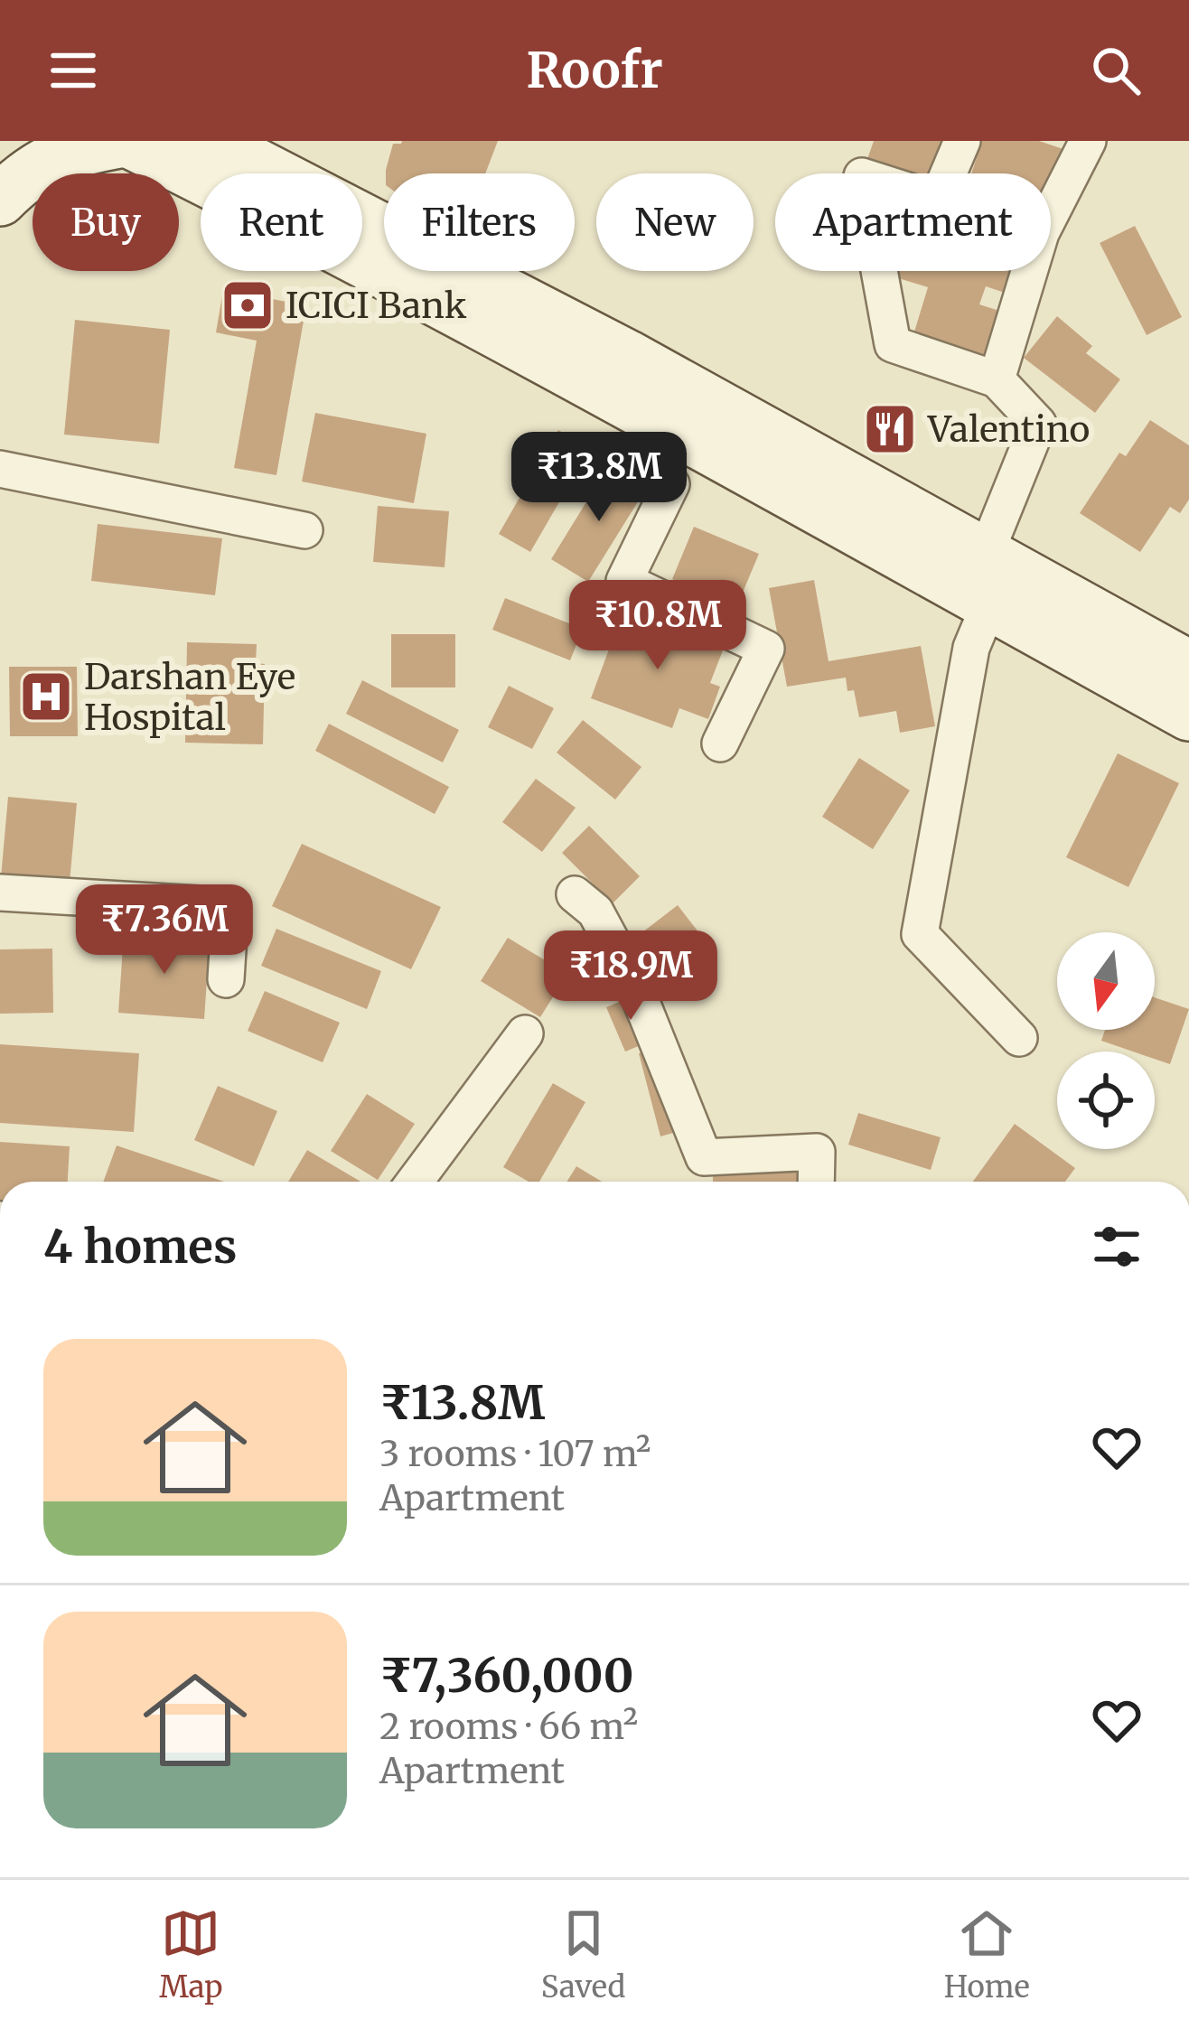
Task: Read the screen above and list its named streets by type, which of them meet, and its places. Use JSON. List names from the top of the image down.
{
  "places": {
    "bank": ["ICICI Bank"],
    "restaurant": ["Valentino"],
    "hospital": ["Darshan Eye Hospital"]
  },
  "north": "bottom",
  "page": {
    "header": "Roofr",
    "chip": [
      "Buy",
      "Rent",
      "Filters",
      "New",
      "Apartment"
    ],
    "price": [
      "₹13.8M",
      "₹10.8M",
      "₹7.36M",
      "₹18.9M"
    ],
    "heading": "4 homes",
    "list": [
      {
        "name": "₹13.8M",
        "note": "3 rooms · 107 m² · Apartment"
      },
      {
        "name": "₹7,360,000",
        "note": "2 rooms · 66 m² · Apartment"
      }
    ],
    "tabs": ["Map", "Saved", "Home"]
  }
}
